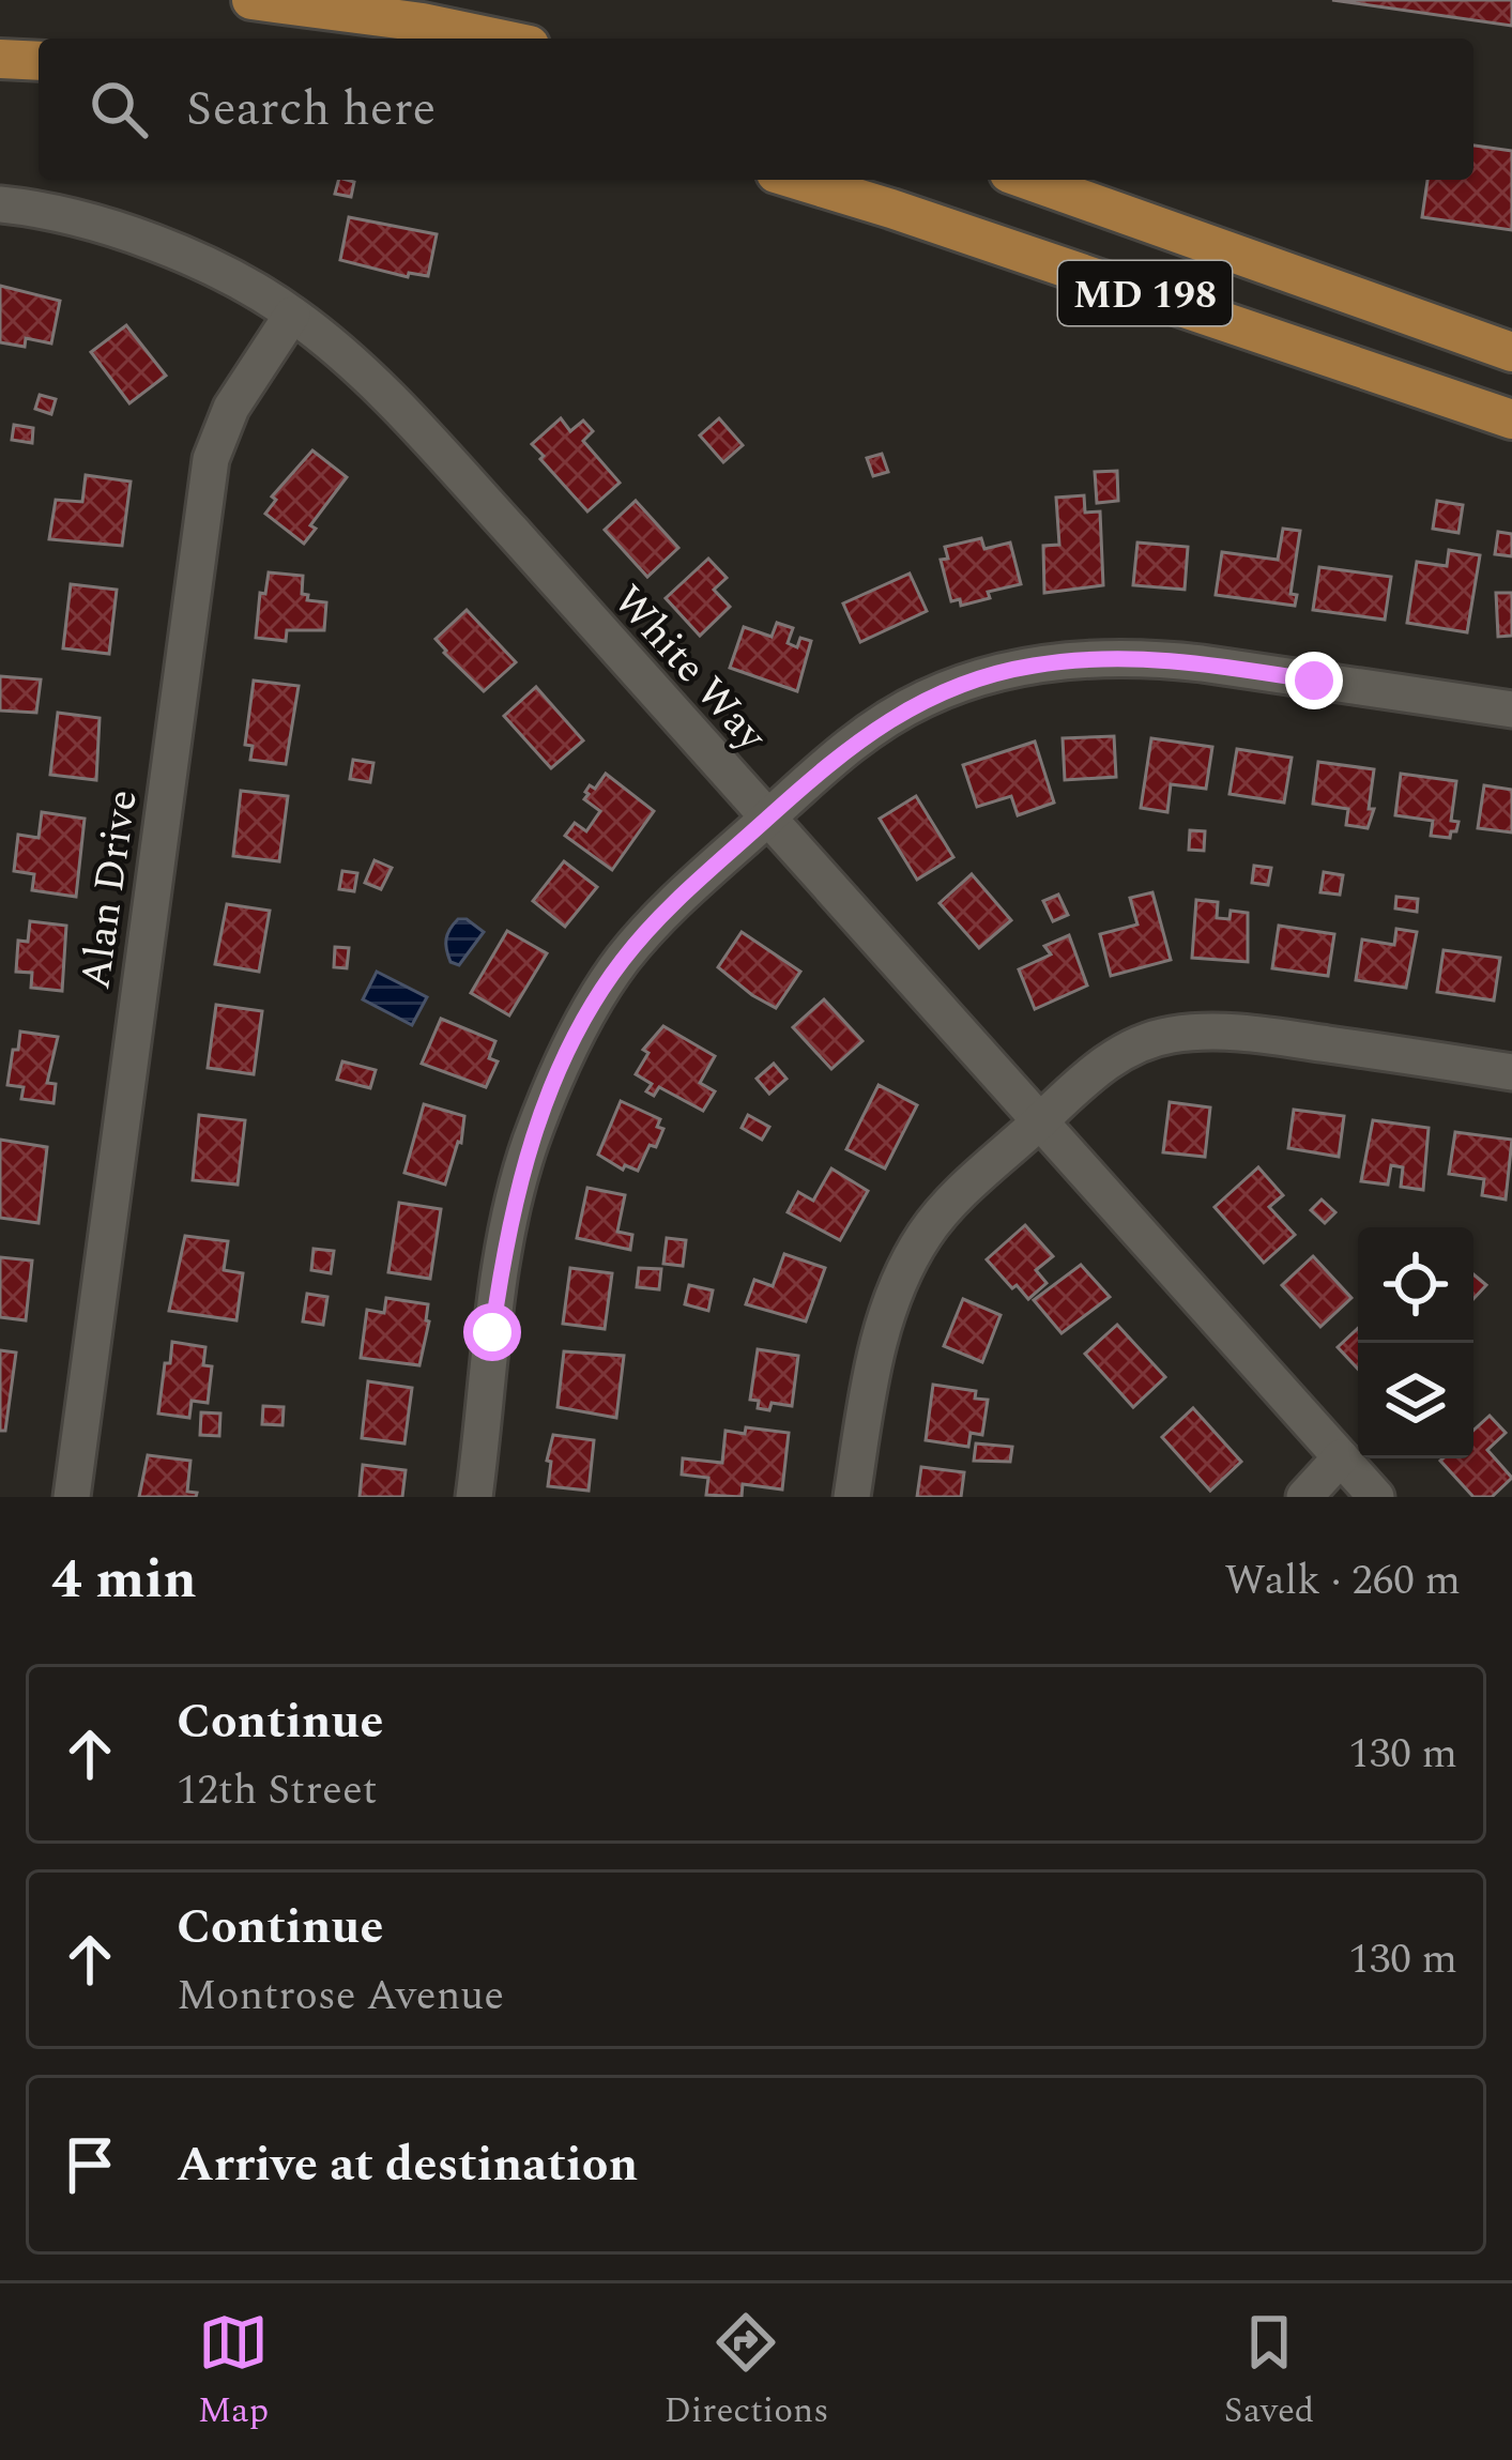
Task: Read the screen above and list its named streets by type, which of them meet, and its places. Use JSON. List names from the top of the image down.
{
  "streets": {
    "main road": ["MD 198"],
    "street": ["White Way", "Alan Drive"]
  },
  "crossings": [
    ["White Way", "Alan Drive"]
  ],
  "page": {
    "search": "Search here",
    "heading": ["4 min", "Walk · 260 m"],
    "list": [
      ["Continue", "12th Street", "130 m"],
      ["Continue", "Montrose Avenue", "130 m"],
      "Arrive at destination"
    ],
    "nav": ["Map", "Directions", "Saved"]
  }
}
